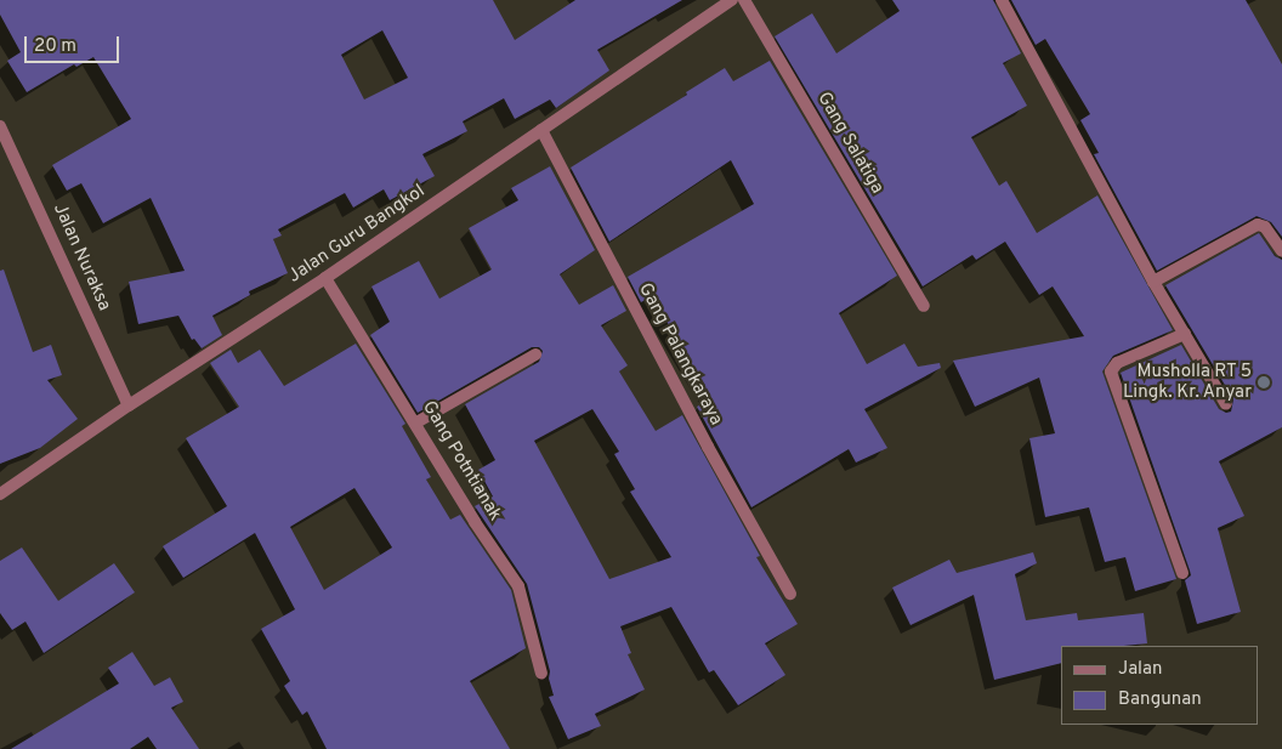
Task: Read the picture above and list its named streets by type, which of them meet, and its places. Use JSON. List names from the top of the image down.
{
  "streets": {
    "street": [
      "Gang Salatiga",
      "Jalan Guru Bangkol",
      "Jalan Nuraksa",
      "Gang Palangkaraya",
      "Gang Potntianak"
    ]
  },
  "crossings": [
    ["Jalan Guru Bangkol", "Jalan Nuraksa"],
    ["Jalan Guru Bangkol", "Gang Palangkaraya"],
    ["Jalan Guru Bangkol", "Gang Potntianak"]
  ],
  "places": ["Musholla RT 5 Lingk. Kr. Anyar"],
  "legend": ["Jalan", "Bangunan"],
  "scale_bar": "20 m"
}
